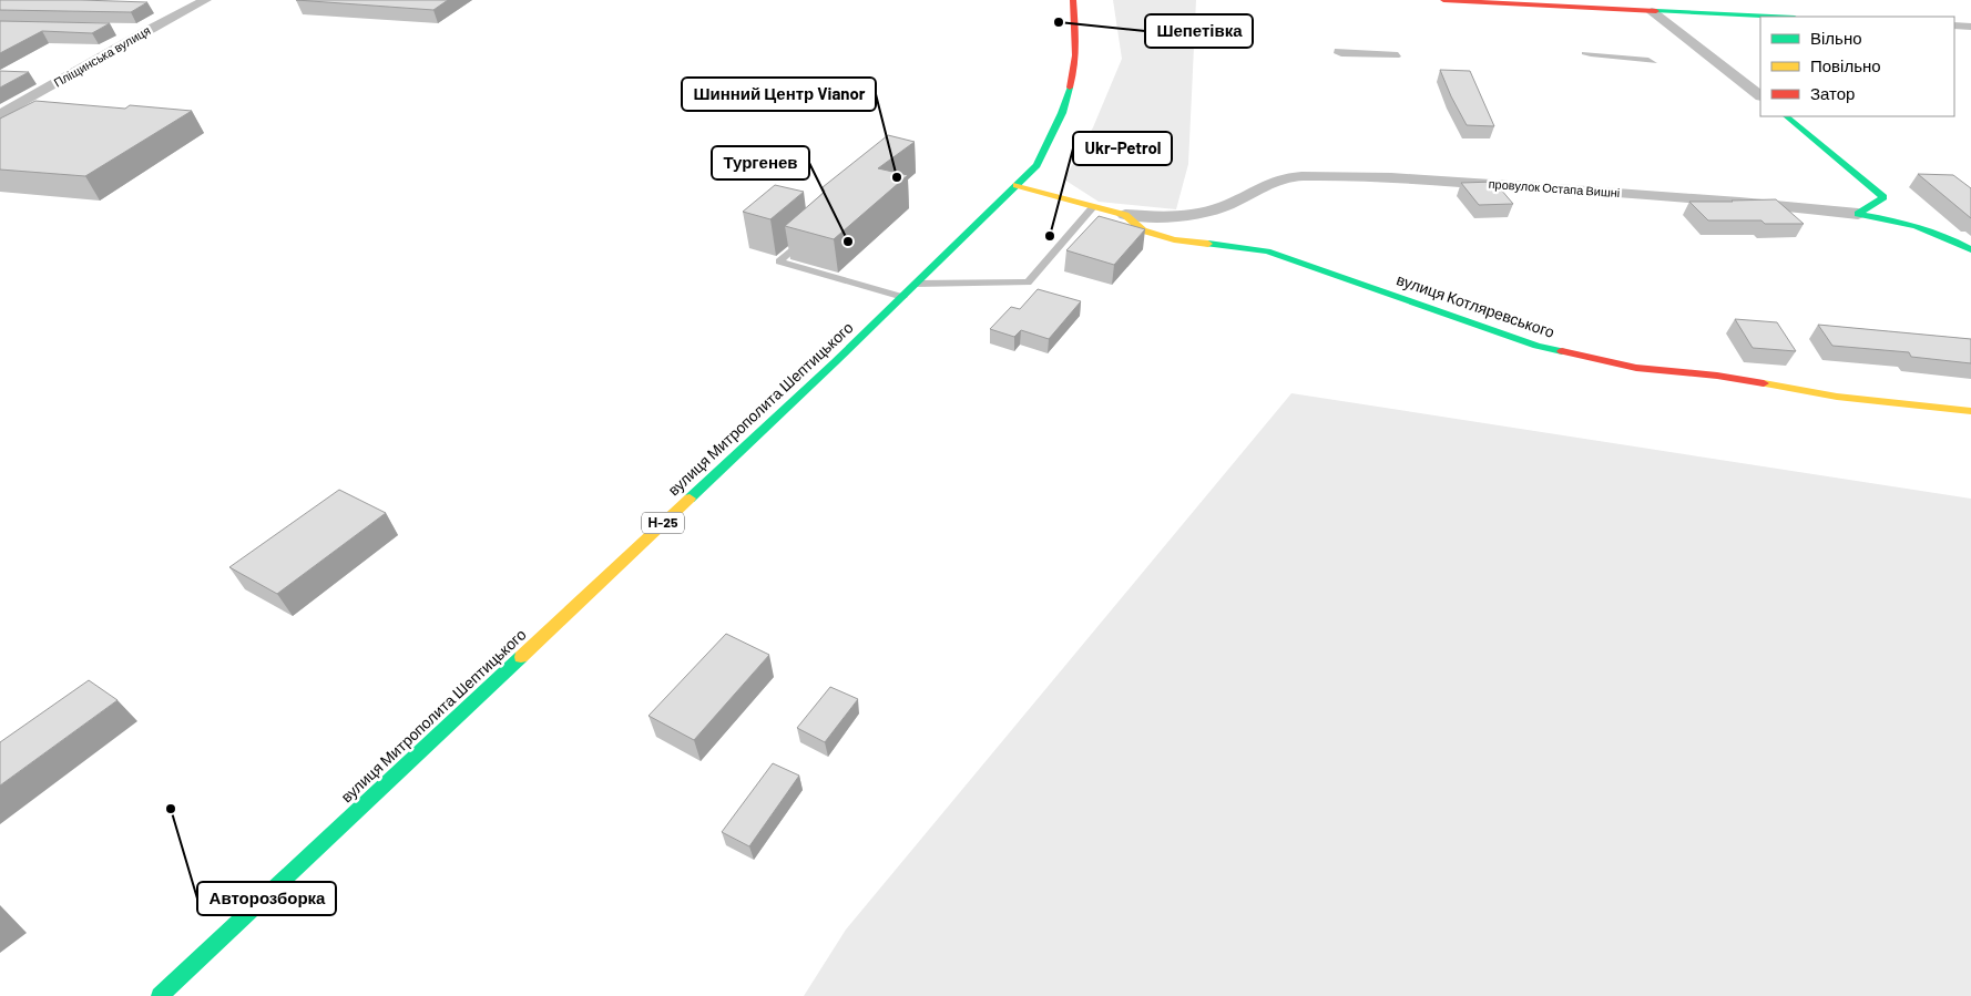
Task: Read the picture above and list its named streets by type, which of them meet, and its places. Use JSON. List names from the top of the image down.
{
  "streets": {
    "street": [
      "Пліщинська вулиця",
      "провулок Остапа Вишні",
      "вулиця Котляревського",
      "вулиця Митрополита Шептицького",
      "Н-25"
    ]
  },
  "crossings": [
    ["провулок Остапа Вишні", "вулиця Котляревського"],
    ["вулиця Котляревського", "вулиця Митрополита Шептицького"]
  ],
  "places": [
    "Шепетівка",
    "Шинний Центр Vianor",
    "Ukr-Petrol",
    "Тургенев",
    "Авторозборка"
  ],
  "legend": ["Вільно", "Повільно", "Затор"]
}
